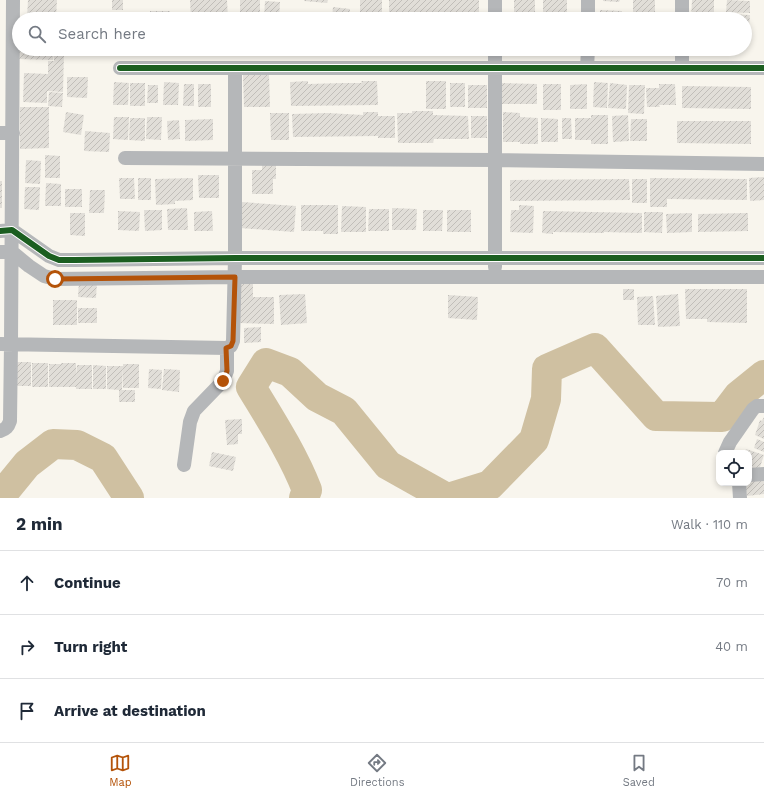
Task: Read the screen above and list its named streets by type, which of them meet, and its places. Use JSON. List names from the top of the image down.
{
  "page": {
    "search": "Search here",
    "heading": ["2 min", "Walk · 110 m"],
    "list": [
      ["Continue", "70 m"],
      ["Turn right", "40 m"],
      "Arrive at destination"
    ],
    "nav": ["Map", "Directions", "Saved"]
  }
}
